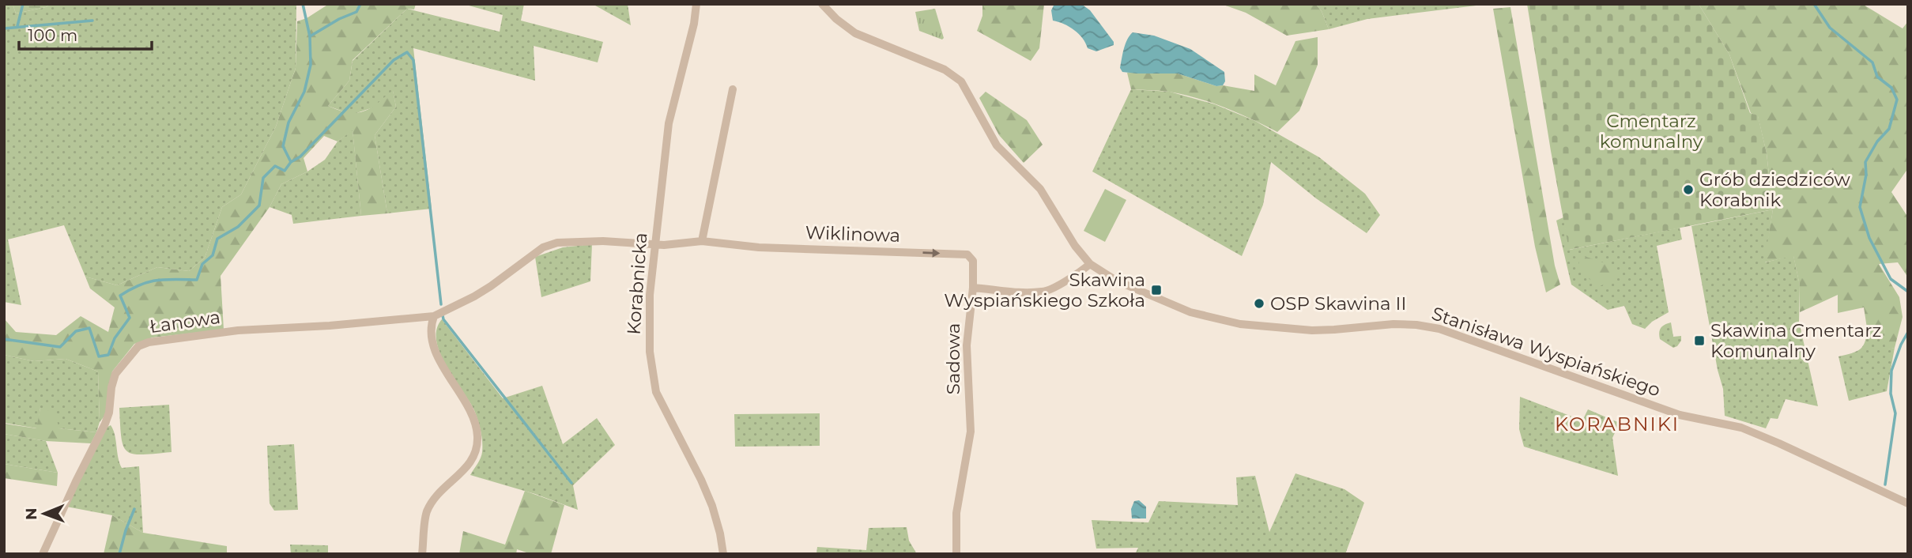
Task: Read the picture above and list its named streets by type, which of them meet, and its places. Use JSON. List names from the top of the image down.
{
  "streets": {
    "street": [
      "Wiklinowa",
      "Korabnicka",
      "Łanowa",
      "Stanisława Wyspiańskiego",
      "Sadowa"
    ]
  },
  "crossings": [
    ["Wiklinowa", "Korabnicka"],
    ["Wiklinowa", "Łanowa"],
    ["Wiklinowa", "Sadowa"],
    ["Korabnicka", "Łanowa"]
  ],
  "one_way": ["Wiklinowa"],
  "districts": ["KORABNIKI"],
  "parks": ["Cmentarz komunalny"],
  "places": {
    "other": ["Grób dziedziców Korabnik", "OSP Skawina II"],
    "transit": ["Skawina Wyspiańskiego Szkoła", "Skawina Cmentarz Komunalny"]
  },
  "scale_bar": "100 m",
  "north": "left"
}
